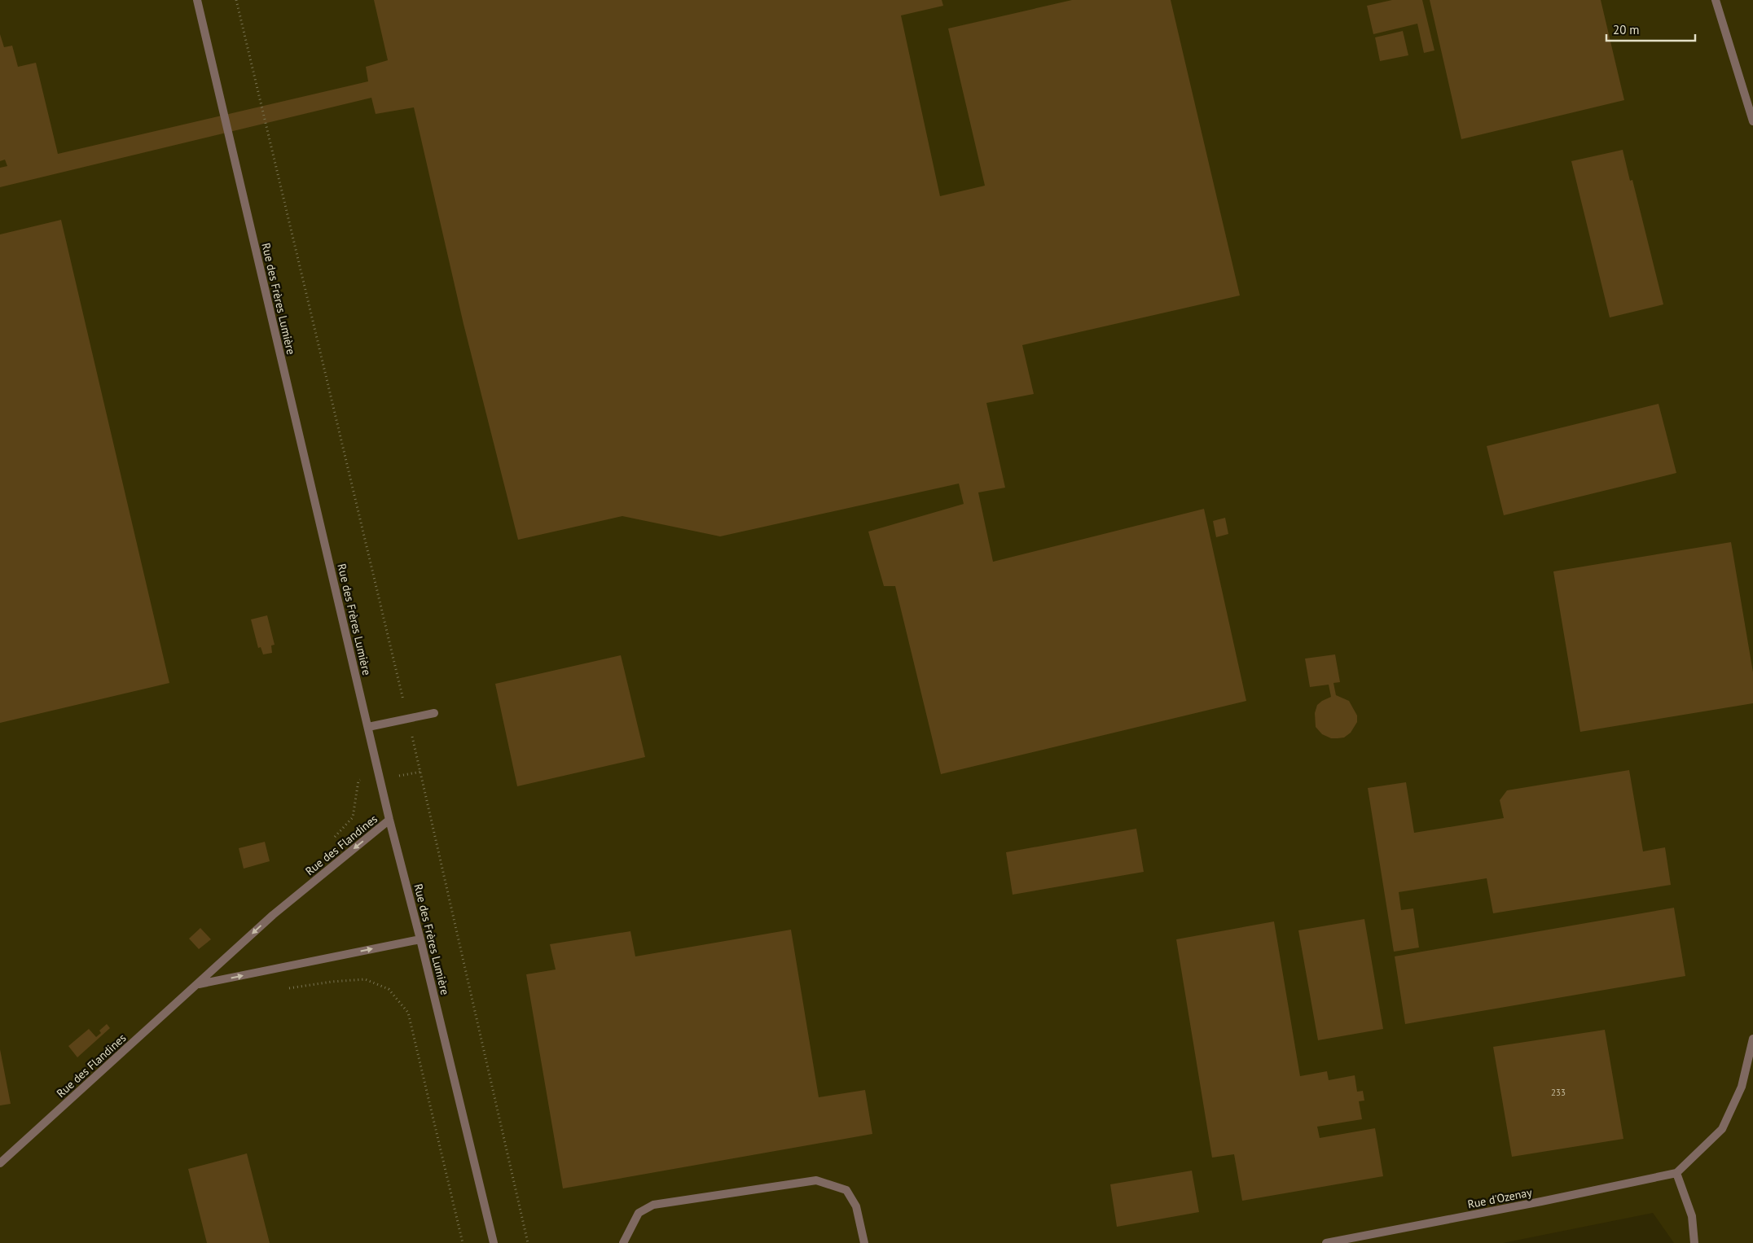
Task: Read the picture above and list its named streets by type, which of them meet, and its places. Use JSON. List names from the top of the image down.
{
  "streets": {
    "street": ["Rue des Frères Lumière", "Rue des Flandines", "Rue d'Ozenay"]
  },
  "crossings": [
    ["Rue des Frères Lumière", "Rue des Flandines"]
  ],
  "one_way": ["Rue des Flandines"],
  "house_numbers": ["233"],
  "scale_bar": "20 m"
}
